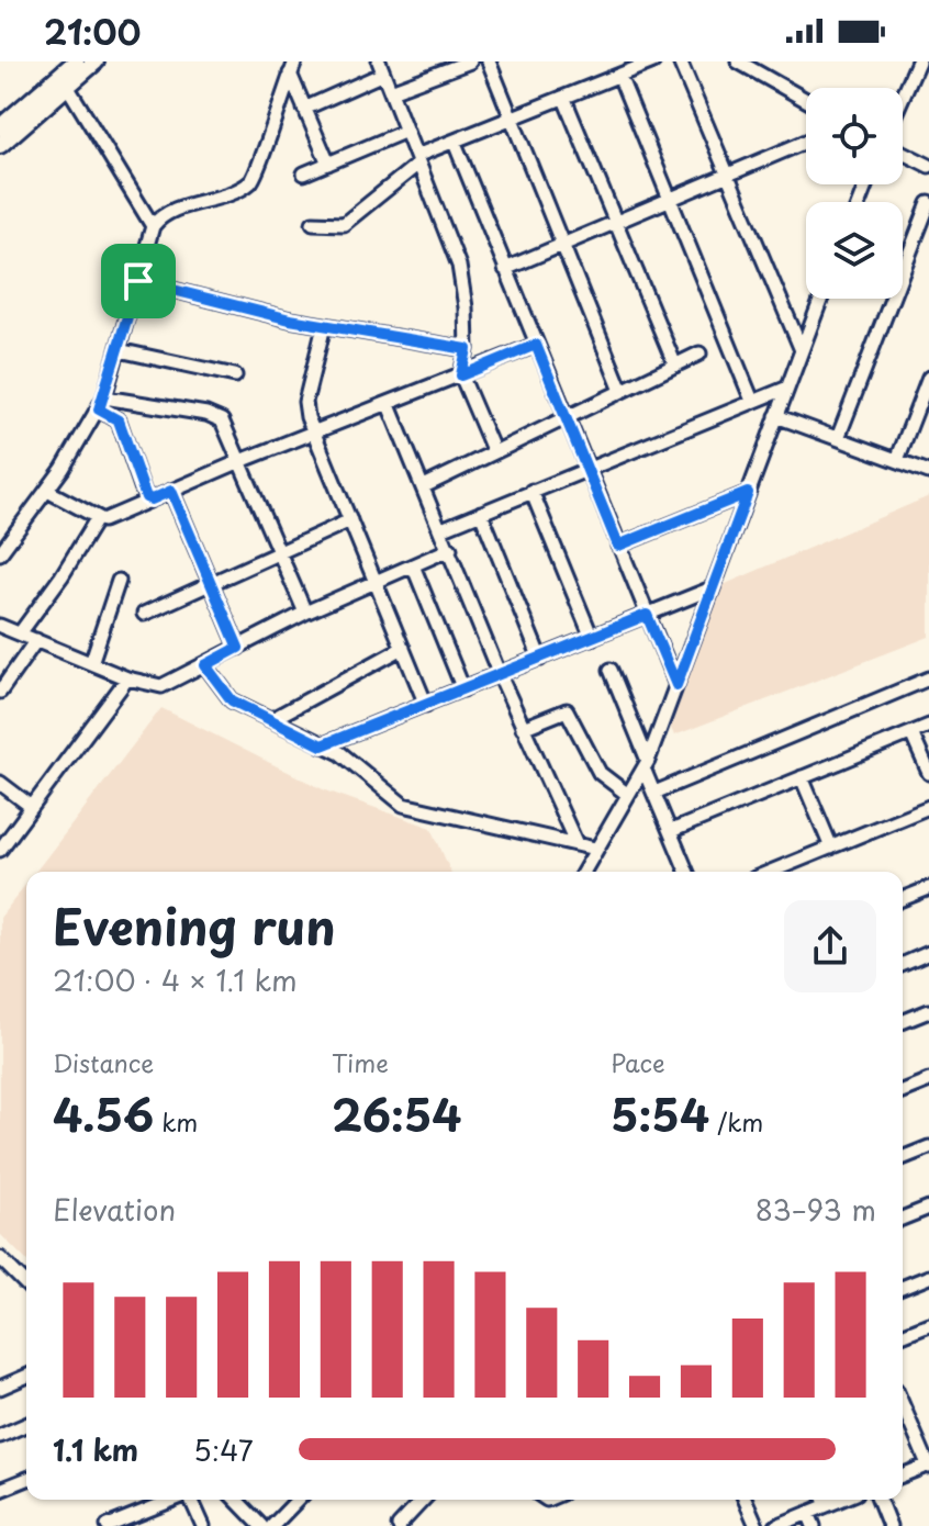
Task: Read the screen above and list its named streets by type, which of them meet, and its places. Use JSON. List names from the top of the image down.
{
  "page": {
    "status": "21:00",
    "heading": ["Evening run", "21:00 · 4 × 1.1 km"],
    "stats": [
      ["Distance", "4.56 km"],
      ["Time", "26:54"],
      ["Pace", "5:54 /km"]
    ],
    "chart": ["Elevation", "83–93 m"],
    "list": [
      {
        "name": "1.1 km",
        "note": "5:47"
      }
    ]
  }
}
